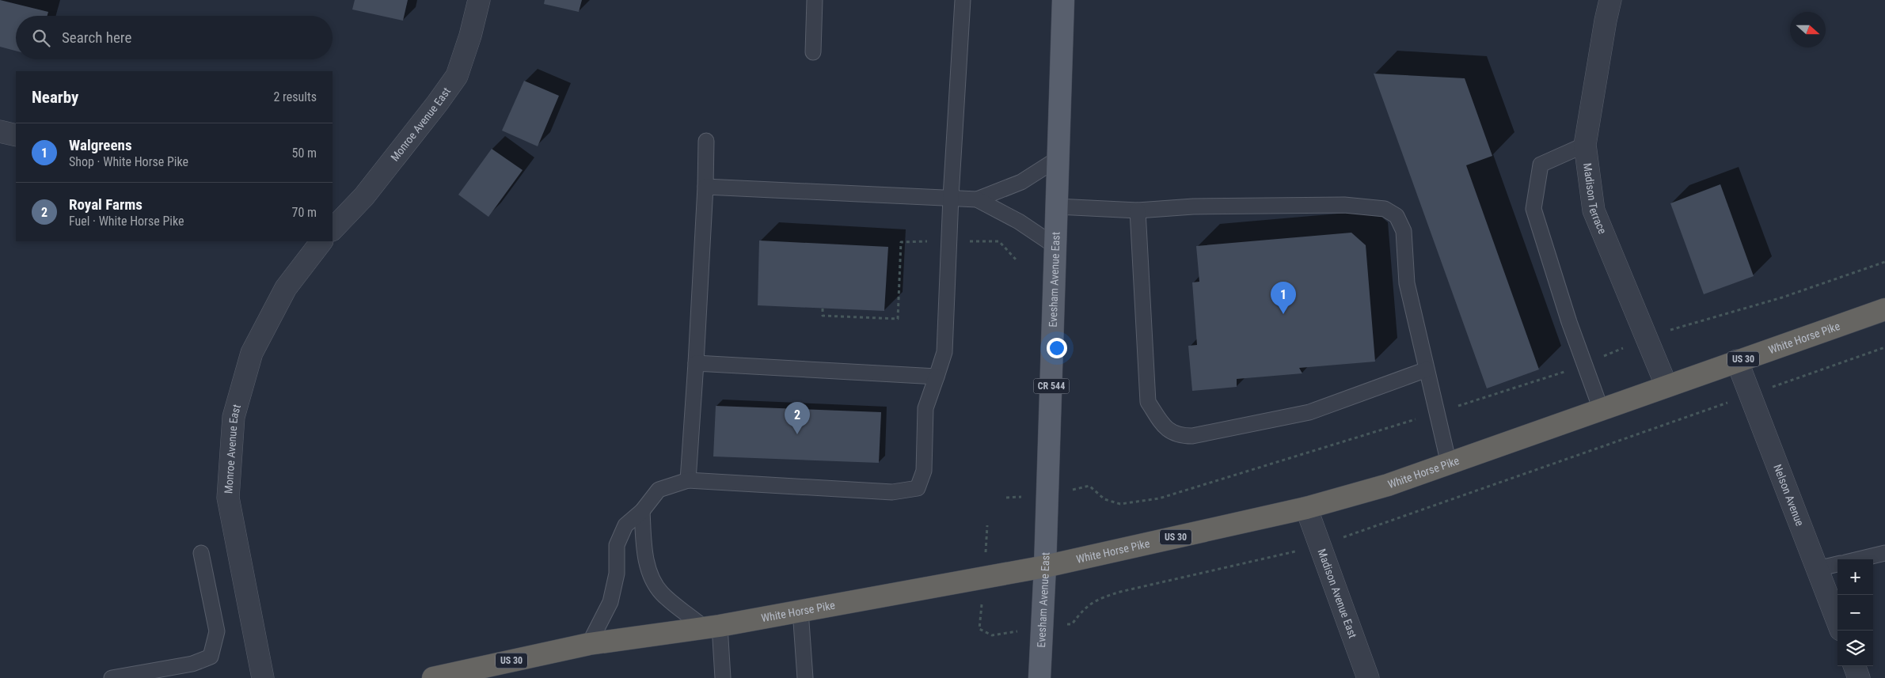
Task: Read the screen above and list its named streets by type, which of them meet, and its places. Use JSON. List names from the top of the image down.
{
  "streets": {
    "highway": ["White Horse Pike", "US 30"],
    "main road": ["Evesham Avenue East", "CR 544"],
    "street": [
      "Monroe Avenue East",
      "Madison Terrace",
      "Nelson Avenue",
      "Madison Avenue East"
    ]
  },
  "crossings": [
    ["Madison Terrace", "White Horse Pike"],
    ["Evesham Avenue East", "White Horse Pike"],
    ["White Horse Pike", "Nelson Avenue"],
    ["White Horse Pike", "Madison Avenue East"]
  ],
  "north": "right",
  "page": {
    "search": "Search here",
    "heading": ["Nearby", "2 results"],
    "list": [
      {
        "mark": "1",
        "name": "Walgreens",
        "note": "Shop · White Horse Pike",
        "value": "50 m"
      },
      {
        "mark": "2",
        "name": "Royal Farms",
        "note": "Fuel · White Horse Pike",
        "value": "70 m"
      }
    ],
    "pins": ["1", "2"],
    "map_buttons": ["+", "−"]
  }
}
